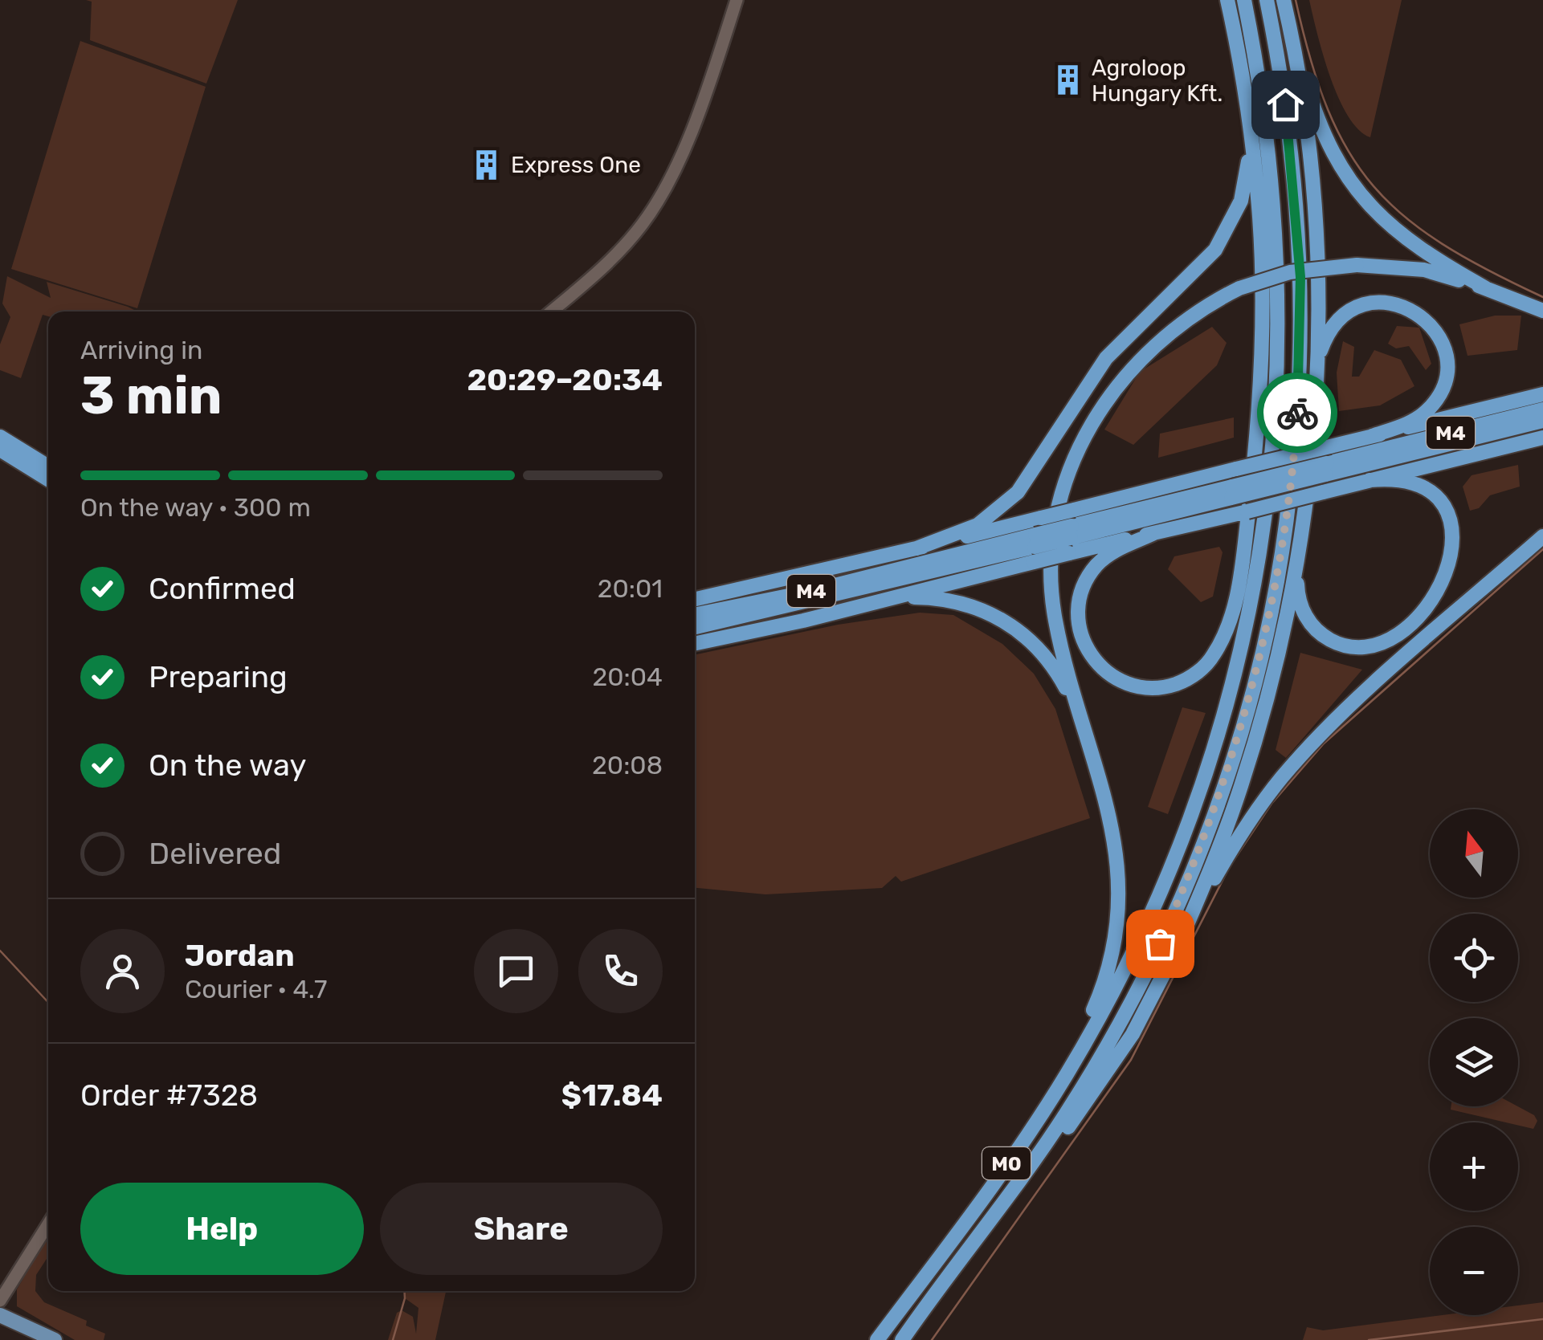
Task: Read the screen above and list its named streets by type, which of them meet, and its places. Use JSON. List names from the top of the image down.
{
  "streets": {
    "highway": ["M4", "M0"]
  },
  "places": {
    "building": ["Agroloop Hungary Kft.", "Express One"]
  },
  "north": "top",
  "page": {
    "heading": ["3 min", "Arriving in", "20:29–20:34"],
    "panel": [
      "Jordan",
      "Courier · 4.7",
      "Order #7328",
      "$17.84"
    ],
    "bar": "On the way · 300 m",
    "list": [
      ["Confirmed", "20:01"],
      ["Preparing", "20:04"],
      ["On the way", "20:08"],
      "Delivered"
    ],
    "map_buttons": ["+", "−"],
    "buttons": ["Help", "Share"]
  }
}
